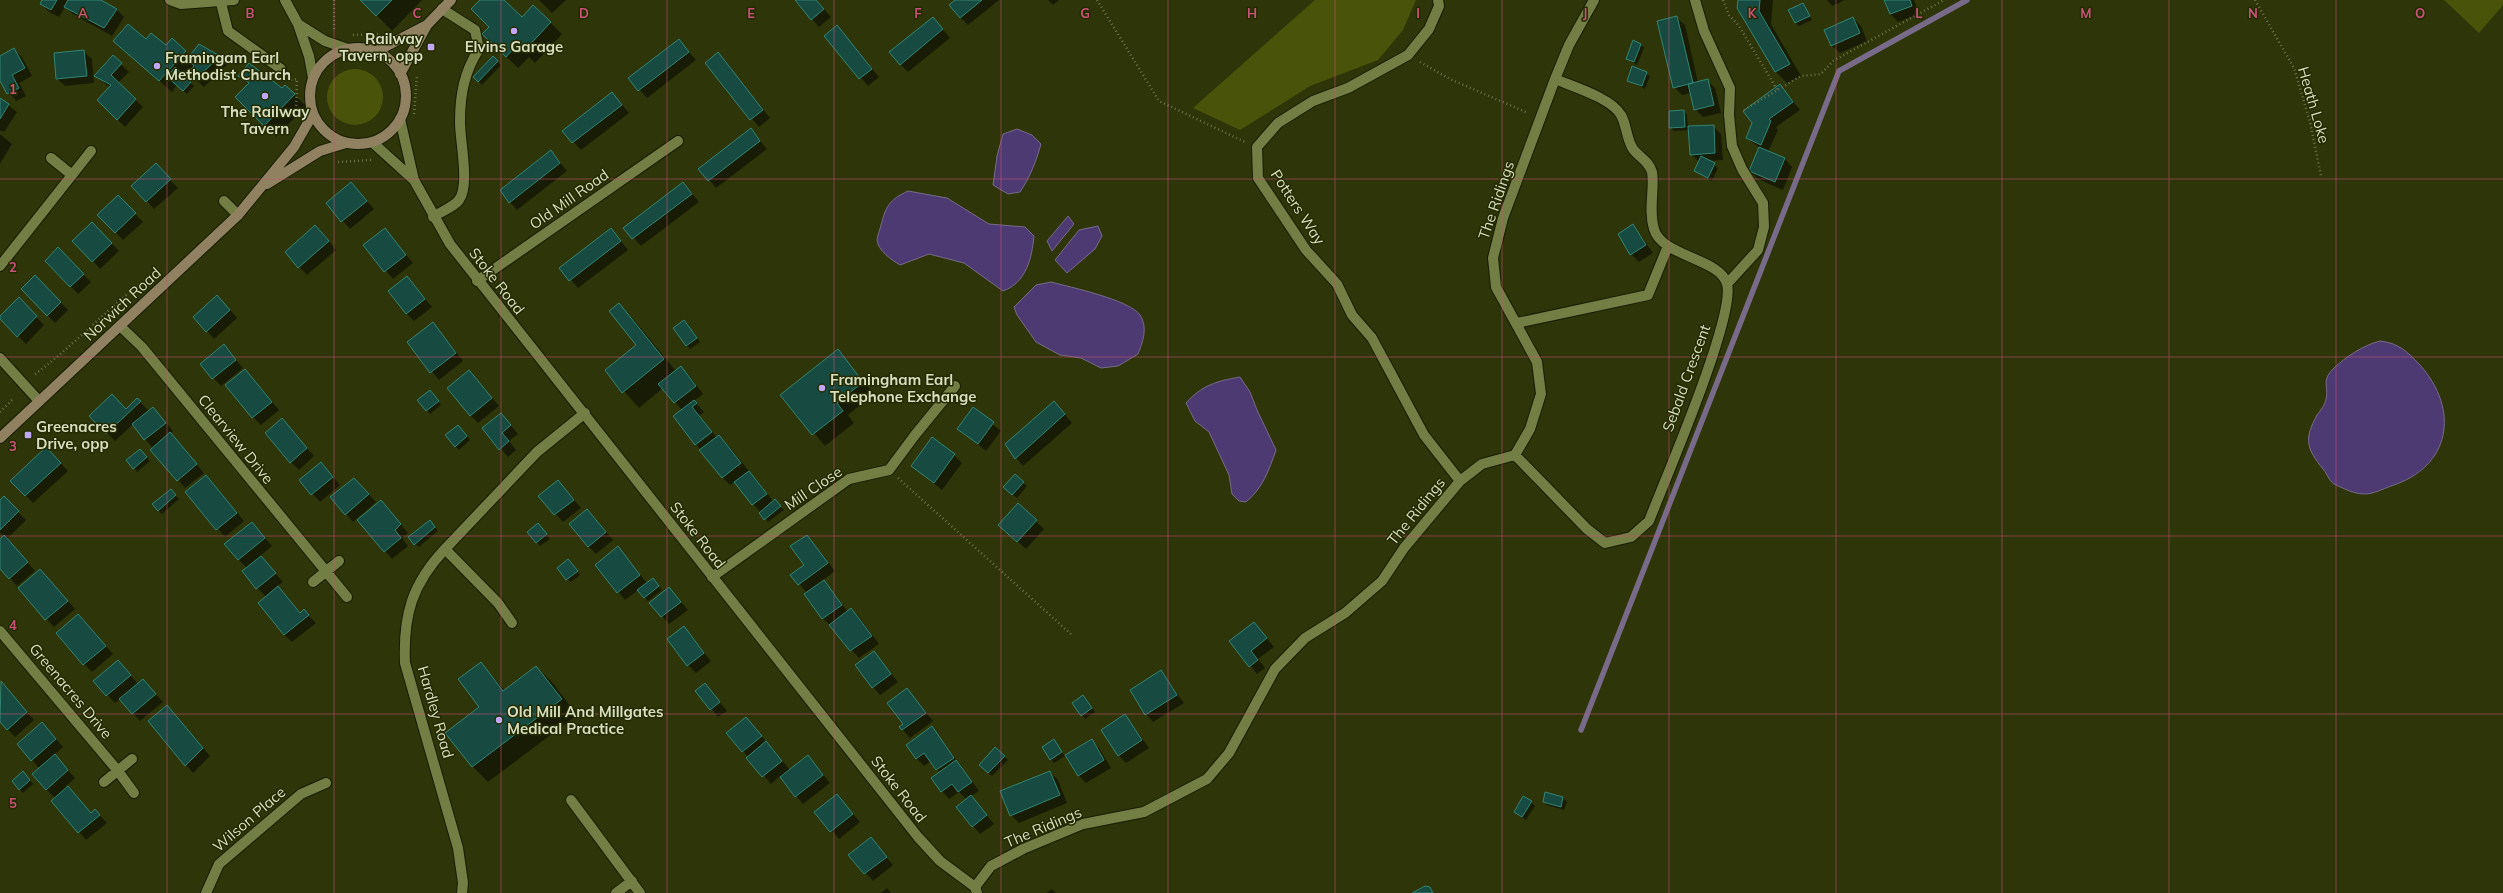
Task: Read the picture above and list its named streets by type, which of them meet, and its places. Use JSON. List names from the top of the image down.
{
  "streets": {
    "main road": ["Norwich Road"],
    "street": [
      "Old Mill Road",
      "The Ridings",
      "Potters Way",
      "Stoke Road",
      "Sebald Crescent",
      "Clearview Drive",
      "Mill Close",
      "Greenacres Drive",
      "Hardley Road",
      "Wilson Place"
    ],
    "path": ["Heath Loke"]
  },
  "crossings": [
    ["Old Mill Road", "Stoke Road"],
    ["The Ridings", "Potters Way"],
    ["The Ridings", "Stoke Road"],
    ["The Ridings", "Sebald Crescent"],
    ["Stoke Road", "Norwich Road"],
    ["Stoke Road", "Mill Close"],
    ["Stoke Road", "Hardley Road"],
    ["Norwich Road", "Clearview Drive"]
  ],
  "places": {
    "other": [
      "Elvins Garage",
      "Framingam Earl Methodist Church",
      "The Railway Tavern",
      "Framingham Earl Telephone Exchange",
      "Old Mill And Millgates Medical Practice"
    ],
    "transit": ["Railway Tavern, opp", "Greenacres Drive, opp"]
  },
  "grid": {
    "columns": [
      "A",
      "B",
      "C",
      "D",
      "E",
      "F",
      "G",
      "H",
      "I",
      "J",
      "K",
      "L",
      "M",
      "N",
      "O"
    ],
    "rows": [
      "1",
      "2",
      "3",
      "4",
      "5"
    ]
  }
}
